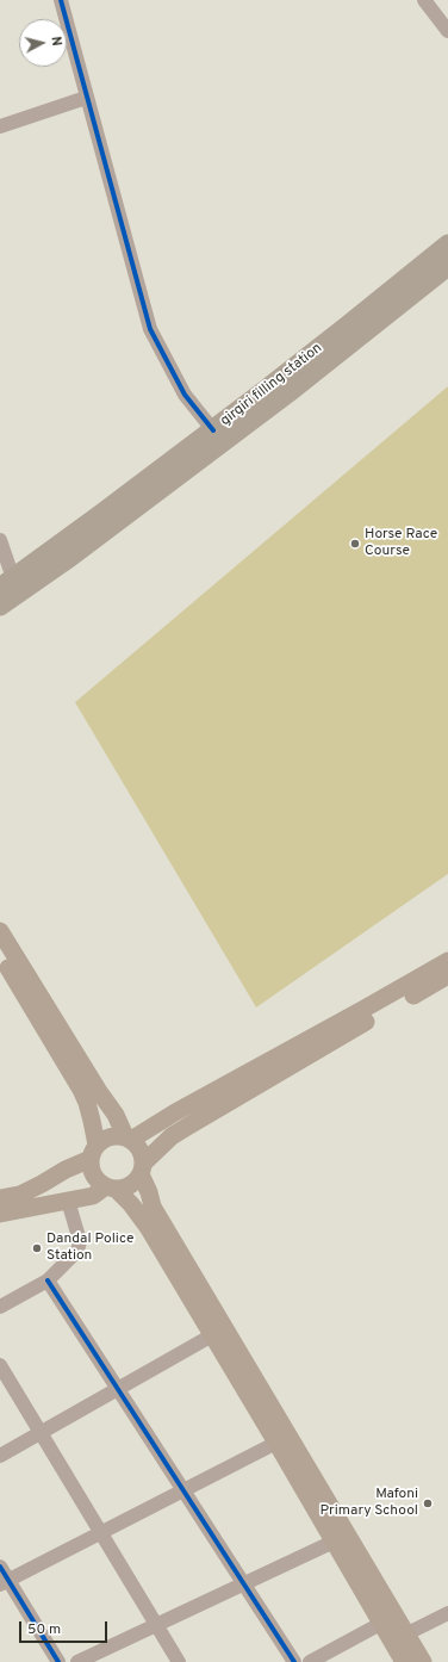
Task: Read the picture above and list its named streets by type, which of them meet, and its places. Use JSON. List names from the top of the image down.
{
  "streets": {
    "highway": ["girgiri filling station"]
  },
  "places": ["Horse Race Course", "Dandal Police Station", "Mafoni Primary School"],
  "scale_bar": "50 m",
  "north": "right"
}
